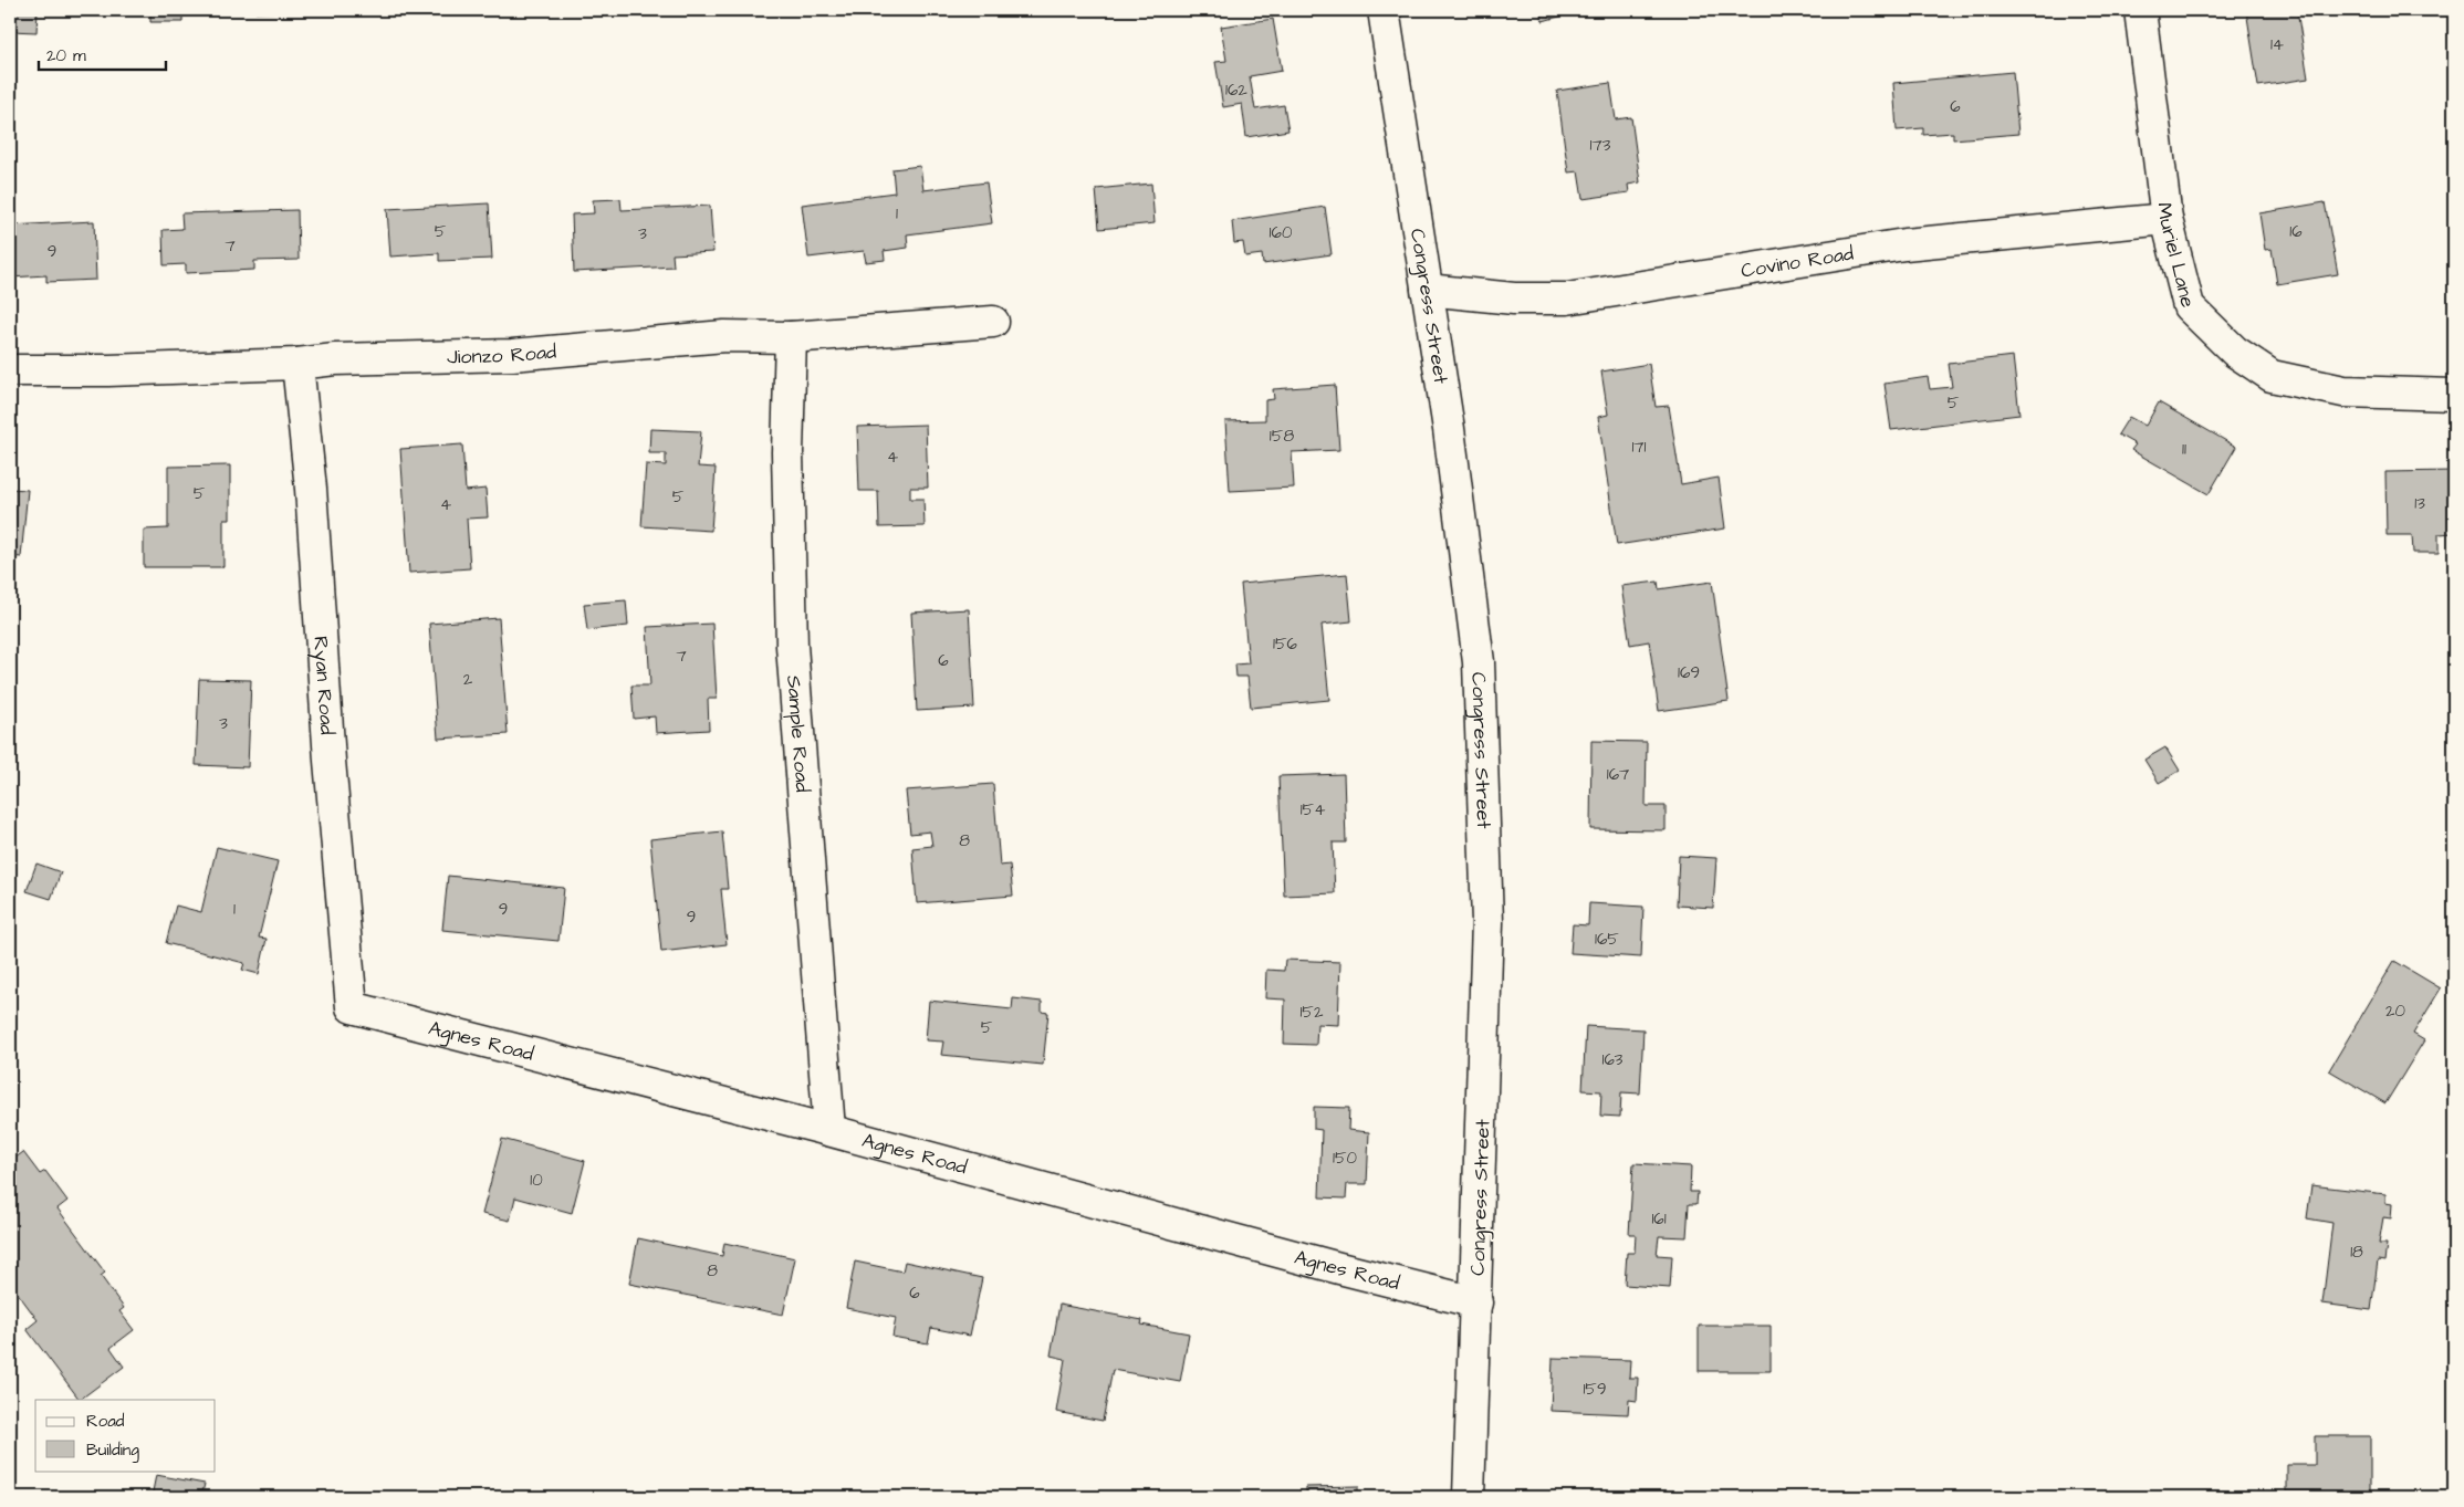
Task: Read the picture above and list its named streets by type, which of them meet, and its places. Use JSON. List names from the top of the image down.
{
  "streets": {
    "street": [
      "Muriel Lane",
      "Covino Road",
      "Congress Street",
      "Jionzo Road",
      "Ryan Road",
      "Sample Road",
      "Agnes Road"
    ]
  },
  "crossings": [
    ["Muriel Lane", "Covino Road"],
    ["Covino Road", "Congress Street"],
    ["Congress Street", "Agnes Road"],
    ["Jionzo Road", "Ryan Road"],
    ["Jionzo Road", "Sample Road"],
    ["Ryan Road", "Agnes Road"],
    ["Sample Road", "Agnes Road"]
  ],
  "house_numbers": [
    "14",
    "162",
    "6",
    "173",
    "1",
    "5",
    "16",
    "160",
    "3",
    "7",
    "9",
    "5",
    "158",
    "171",
    "11",
    "4",
    "5",
    "5",
    "13",
    "4",
    "156",
    "7",
    "6",
    "169",
    "2",
    "3",
    "167",
    "154",
    "8",
    "1",
    "9",
    "9",
    "165",
    "20",
    "152",
    "5",
    "163",
    "150",
    "10",
    "161",
    "18",
    "8",
    "6",
    "159"
  ],
  "legend": ["Road", "Building"],
  "scale_bar": "20 m"
}
